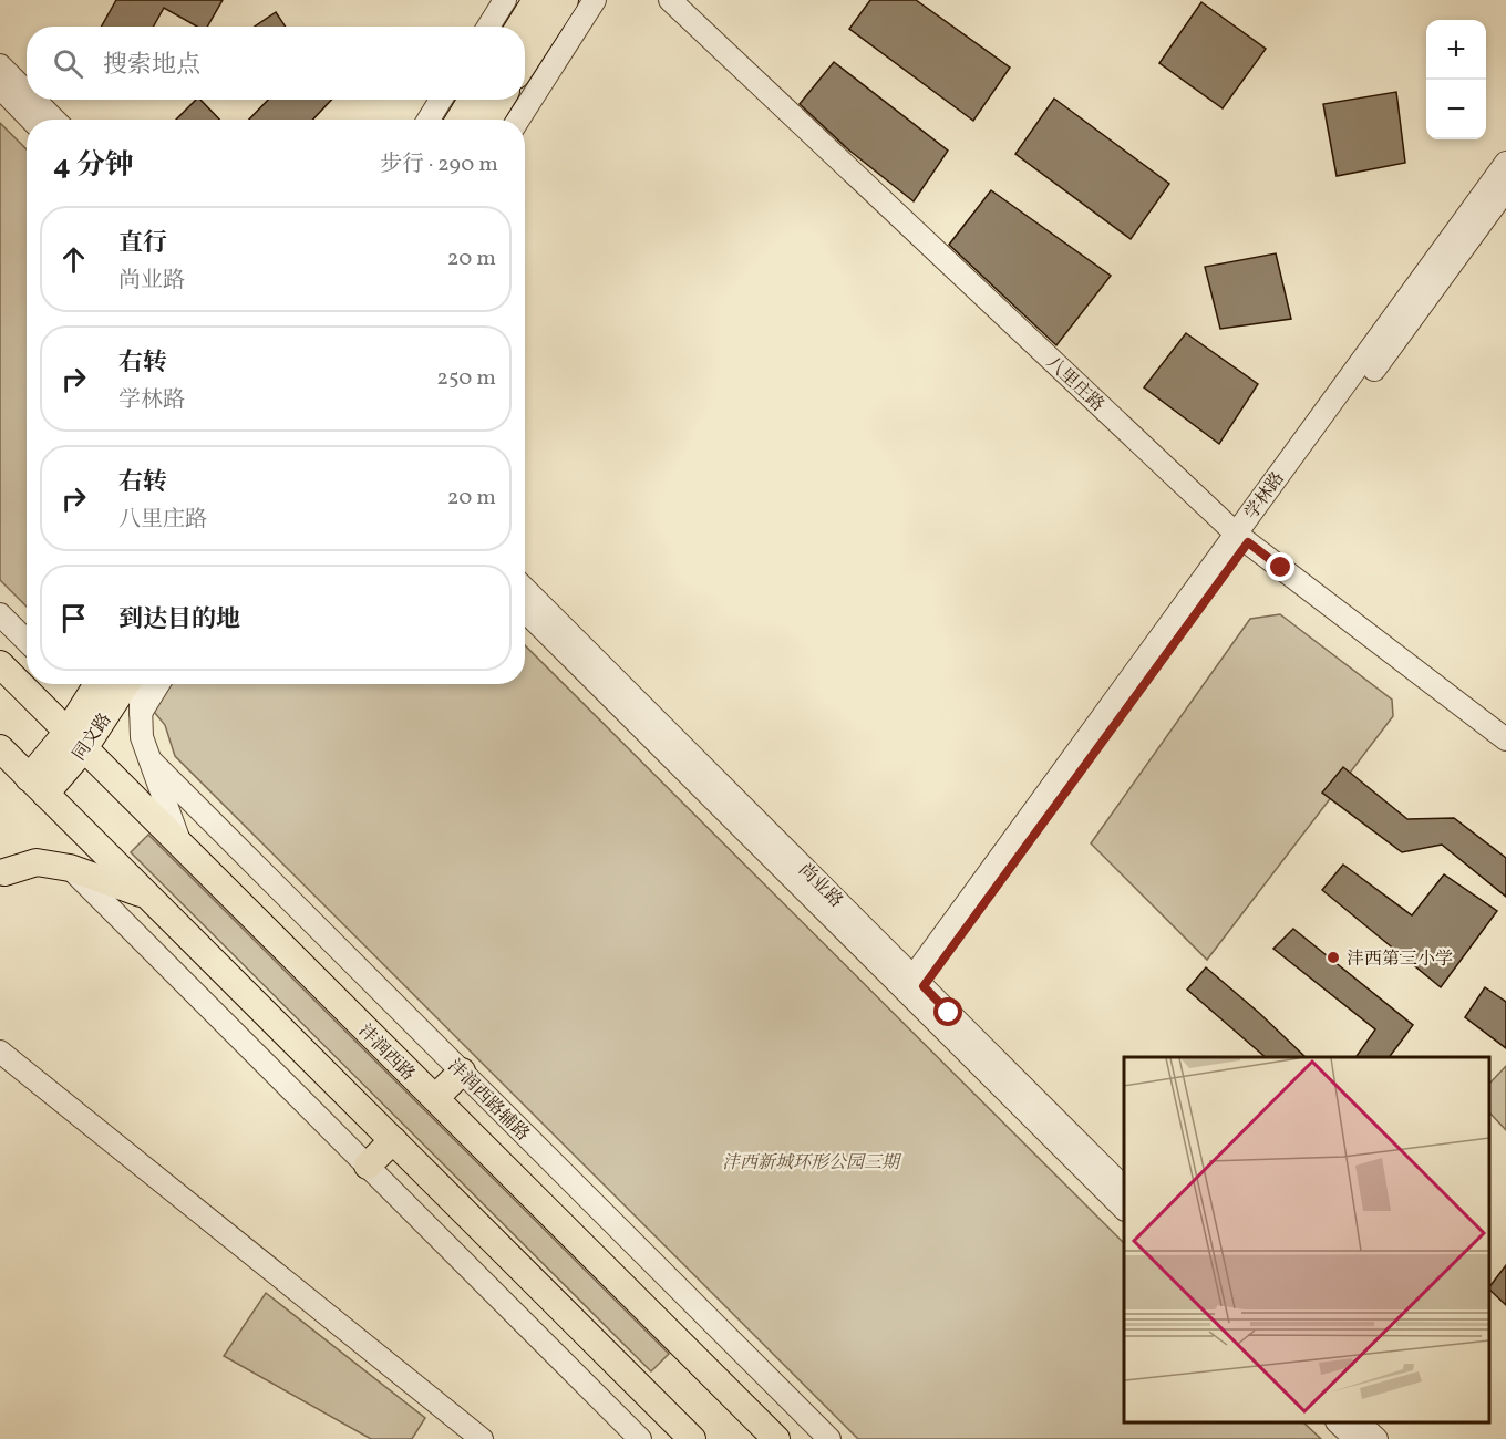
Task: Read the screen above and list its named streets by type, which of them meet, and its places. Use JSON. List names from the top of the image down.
{
  "streets": {
    "main road": ["同文路", "沣润西路"],
    "street": [
      "八里庄路",
      "学林路",
      "尚业路",
      "沣润西路辅路"
    ]
  },
  "crossings": [
    ["八里庄路", "学林路"],
    ["学林路", "尚业路"],
    ["同文路", "沣润西路"]
  ],
  "parks": ["沣西新城环形公园三期"],
  "places": ["沣西第三小学"],
  "page": {
    "map_buttons": ["+", "−"],
    "search": "搜索地点",
    "heading": ["4 分钟", "步行 · 290 m"],
    "list": [
      ["直行", "尚业路", "20 m"],
      ["右转", "学林路", "250 m"],
      ["右转", "八里庄路", "20 m"],
      "到达目的地"
    ]
  }
}
